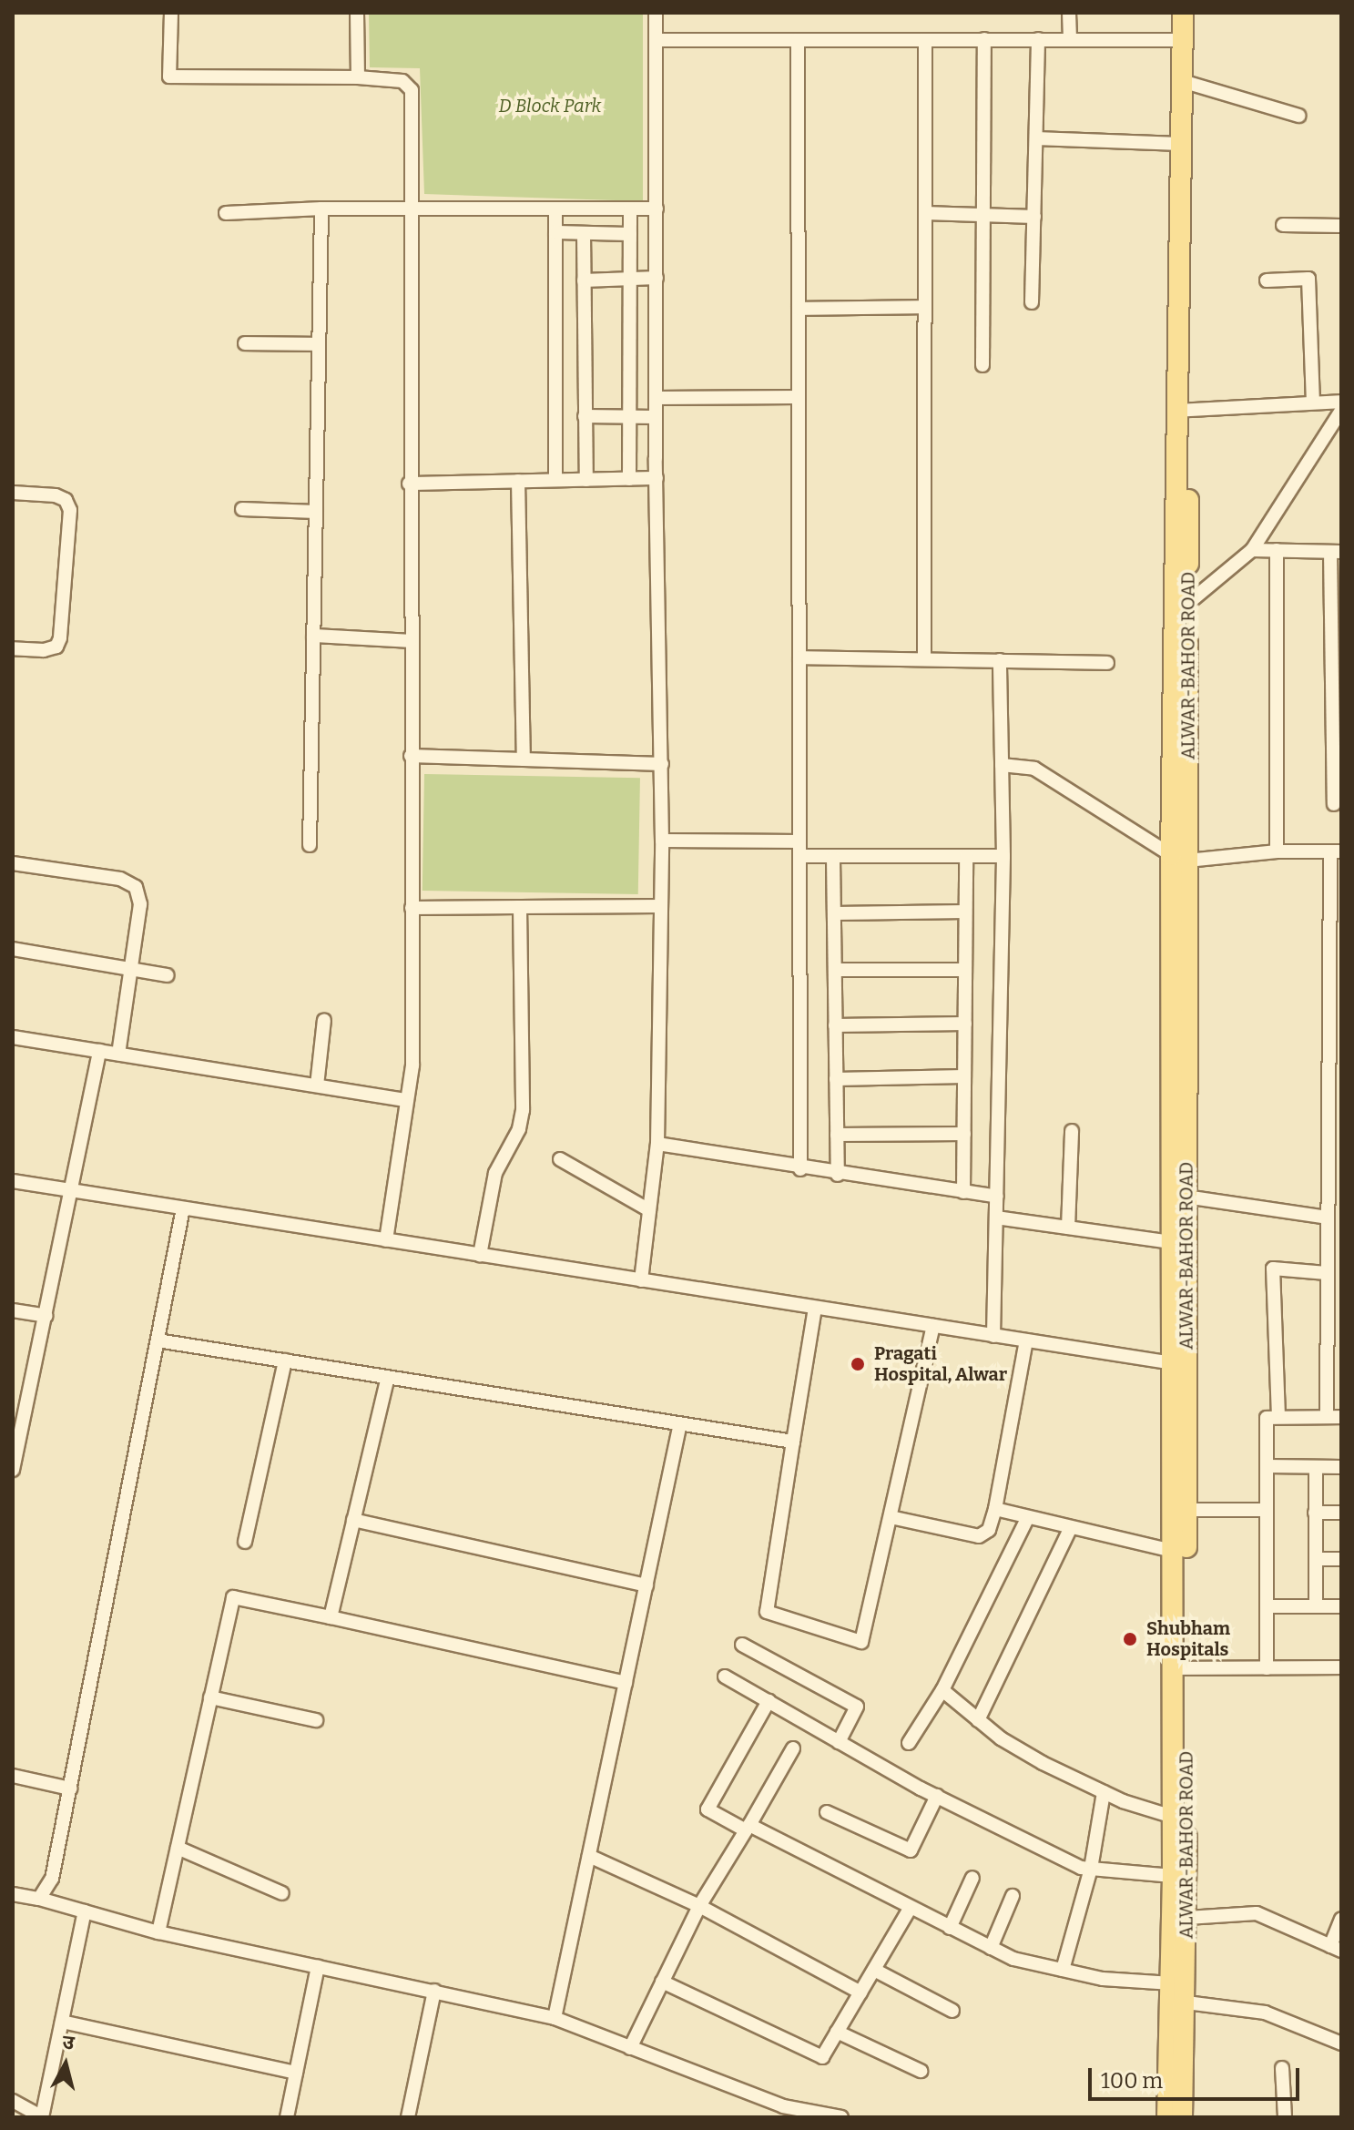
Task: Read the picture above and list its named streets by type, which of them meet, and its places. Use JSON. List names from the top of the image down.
{
  "streets": {
    "main road": ["ALWAR-BAHOR ROAD"]
  },
  "parks": ["D Block Park"],
  "places": ["Pragati Hospital, Alwar", "Shubham Hospitals"],
  "scale_bar": "100 m",
  "north": "top"
}
